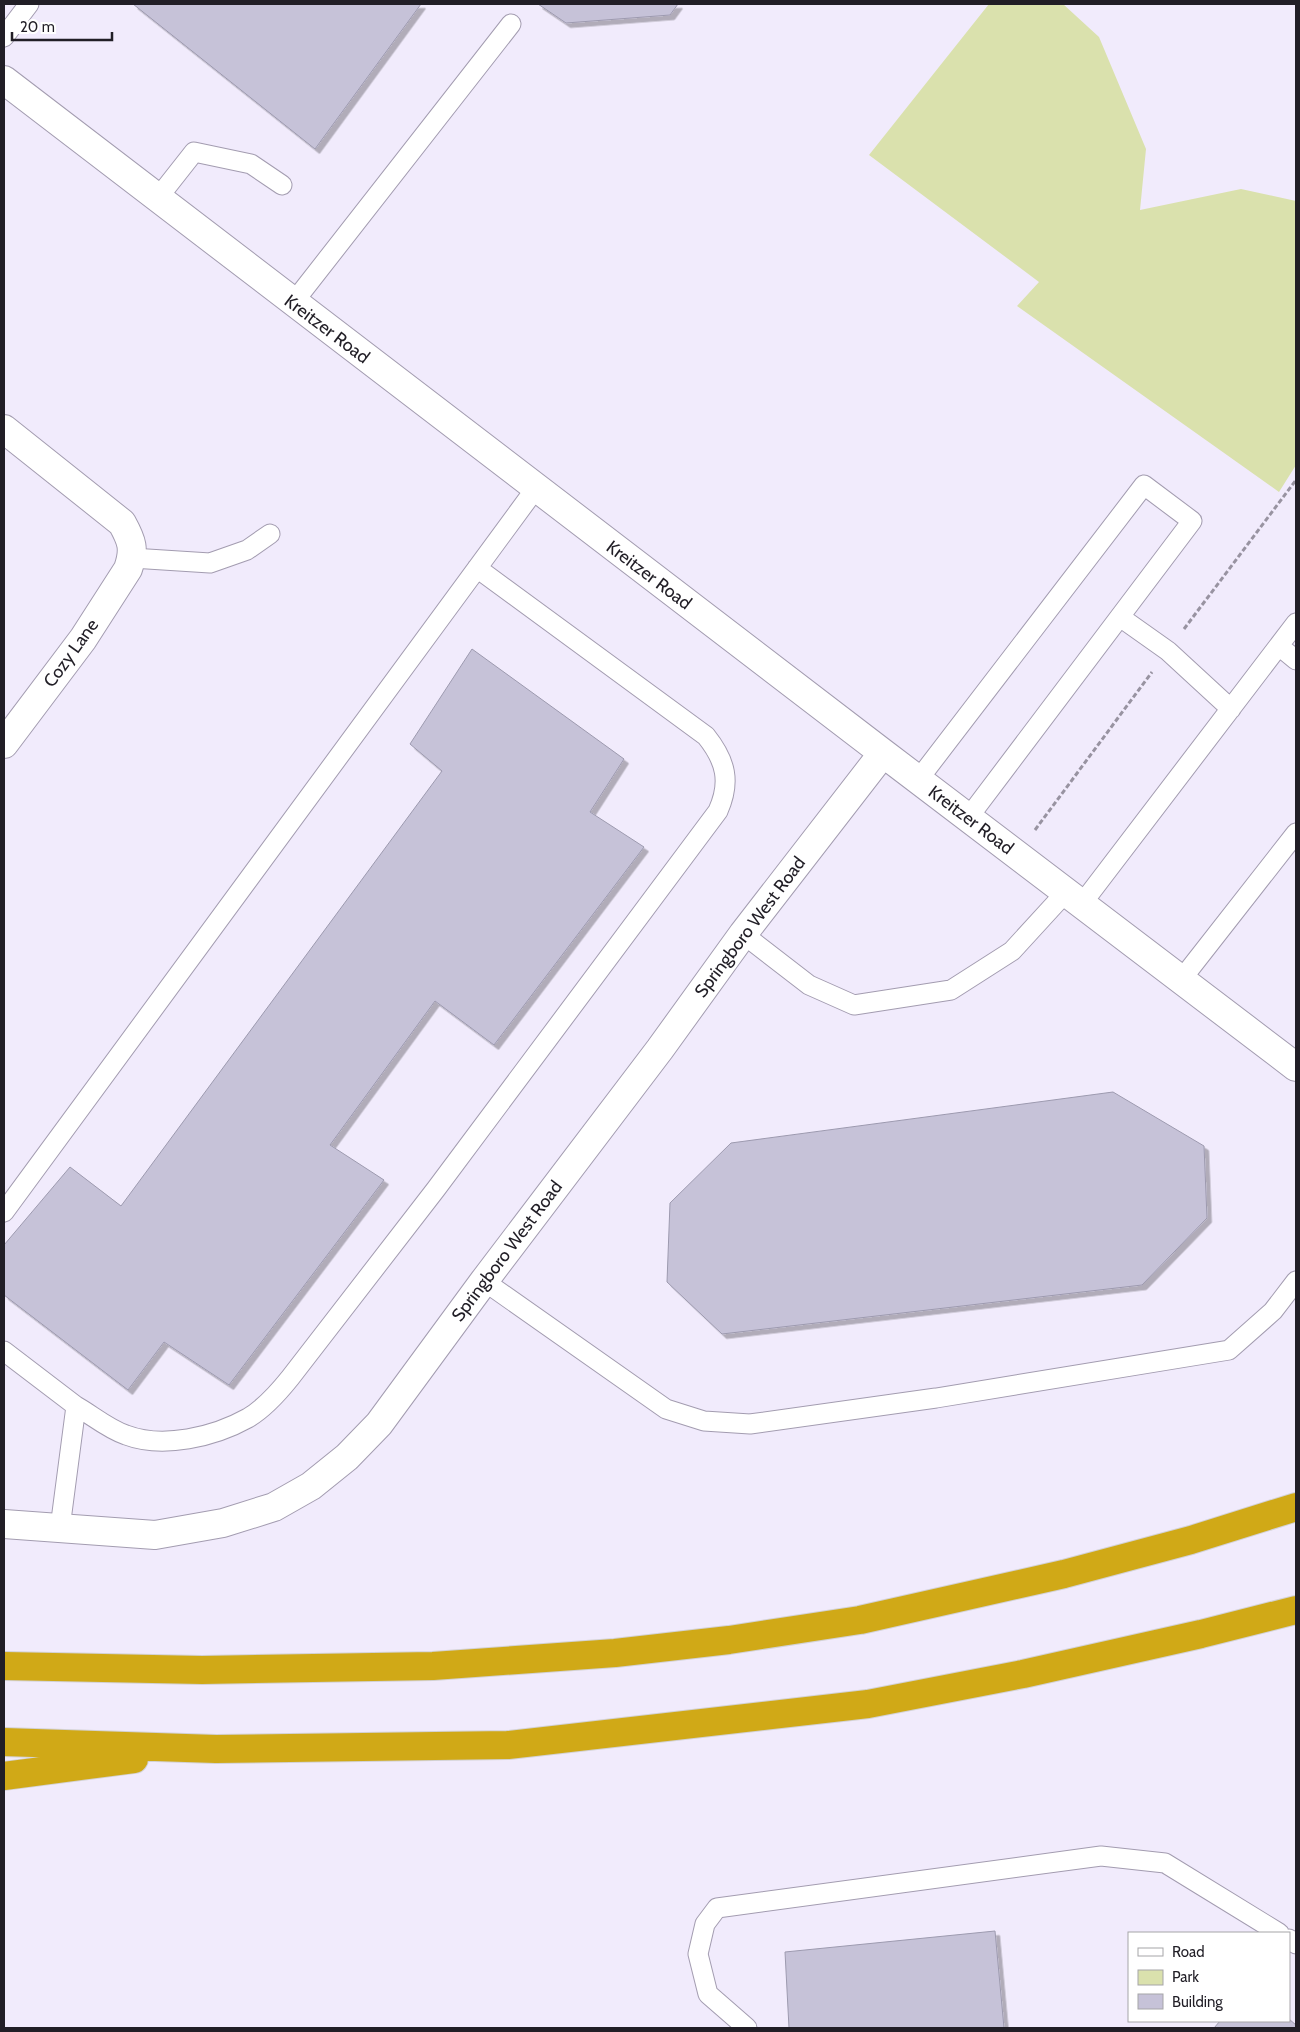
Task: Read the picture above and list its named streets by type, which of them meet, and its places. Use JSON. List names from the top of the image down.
{
  "streets": {
    "street": ["Kreitzer Road", "Cozy Lane", "Springboro West Road"]
  },
  "crossings": [
    ["Kreitzer Road", "Springboro West Road"]
  ],
  "legend": ["Road", "Park", "Building"],
  "scale_bar": "20 m"
}
